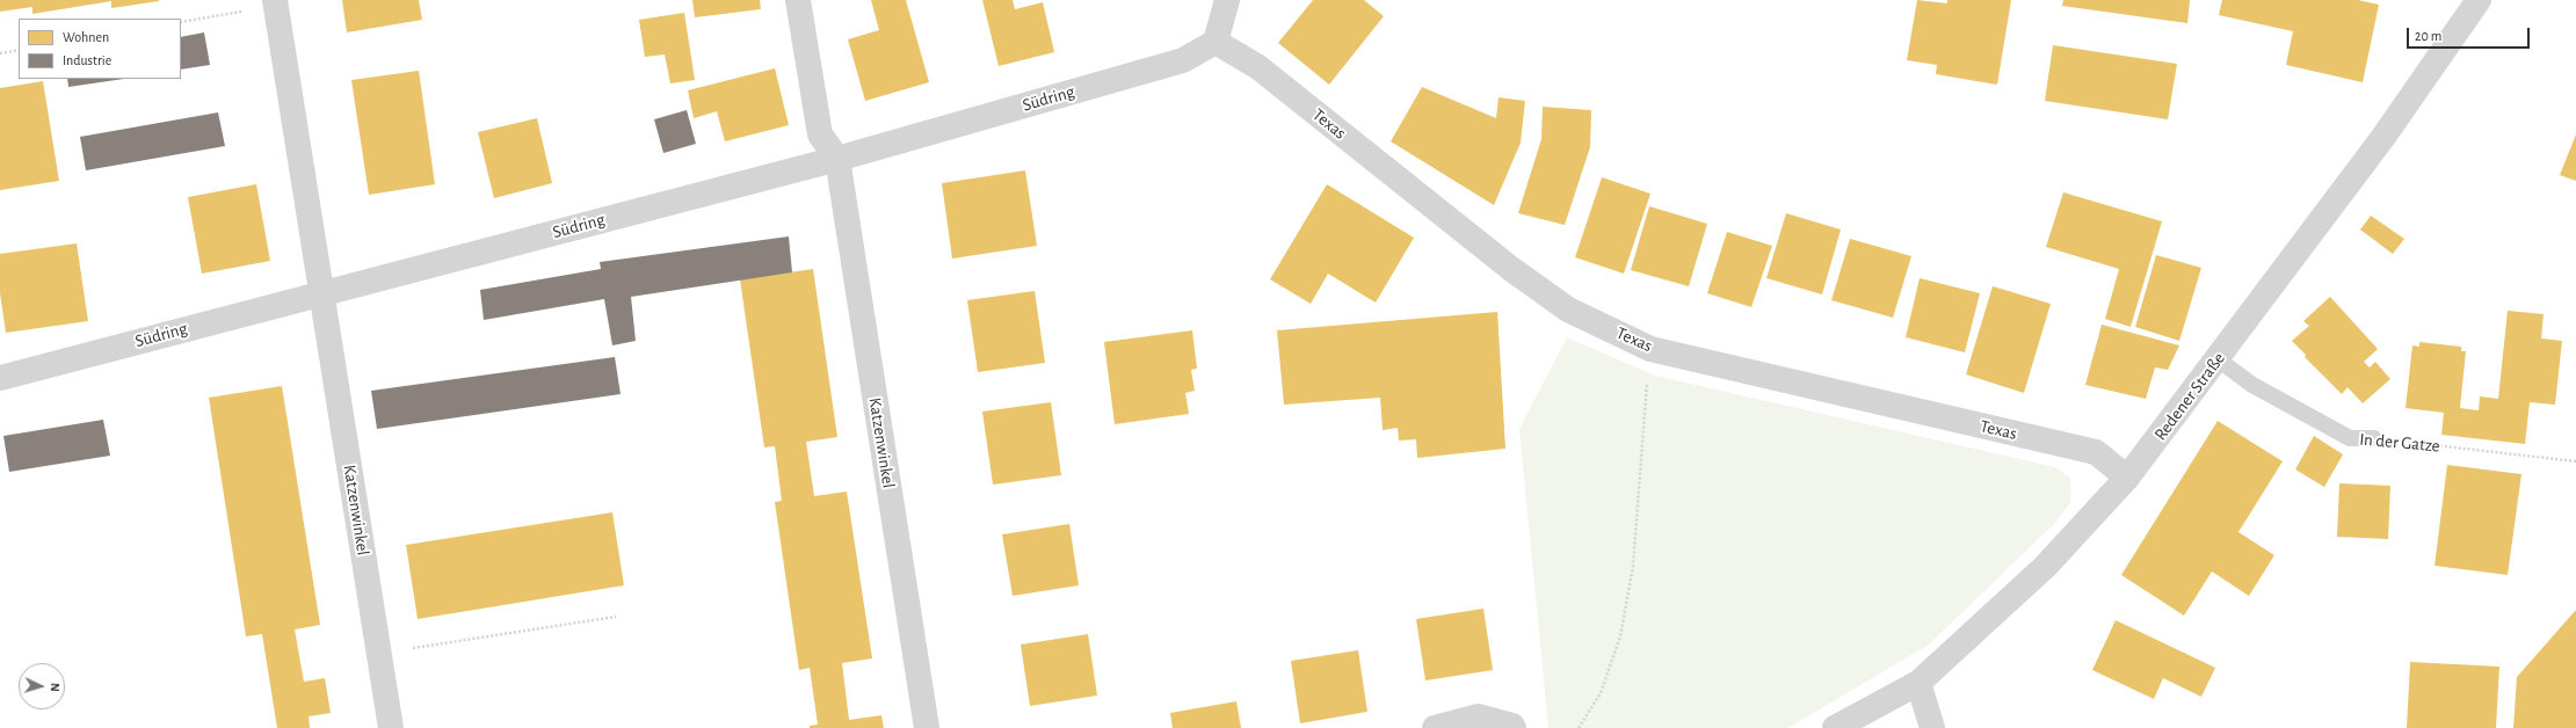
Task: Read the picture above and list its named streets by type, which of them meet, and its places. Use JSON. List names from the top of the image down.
{
  "streets": {
    "street": [
      "Südring",
      "Texas",
      "Redener Straße",
      "Katzenwinkel"
    ],
    "lane": ["In der Gatze"]
  },
  "crossings": [
    ["Südring", "Texas"],
    ["Südring", "Katzenwinkel"],
    ["Texas", "Redener Straße"],
    ["Redener Straße", "In der Gatze"]
  ],
  "legend": ["Wohnen", "Industrie"],
  "scale_bar": "20 m",
  "north": "right"
}
